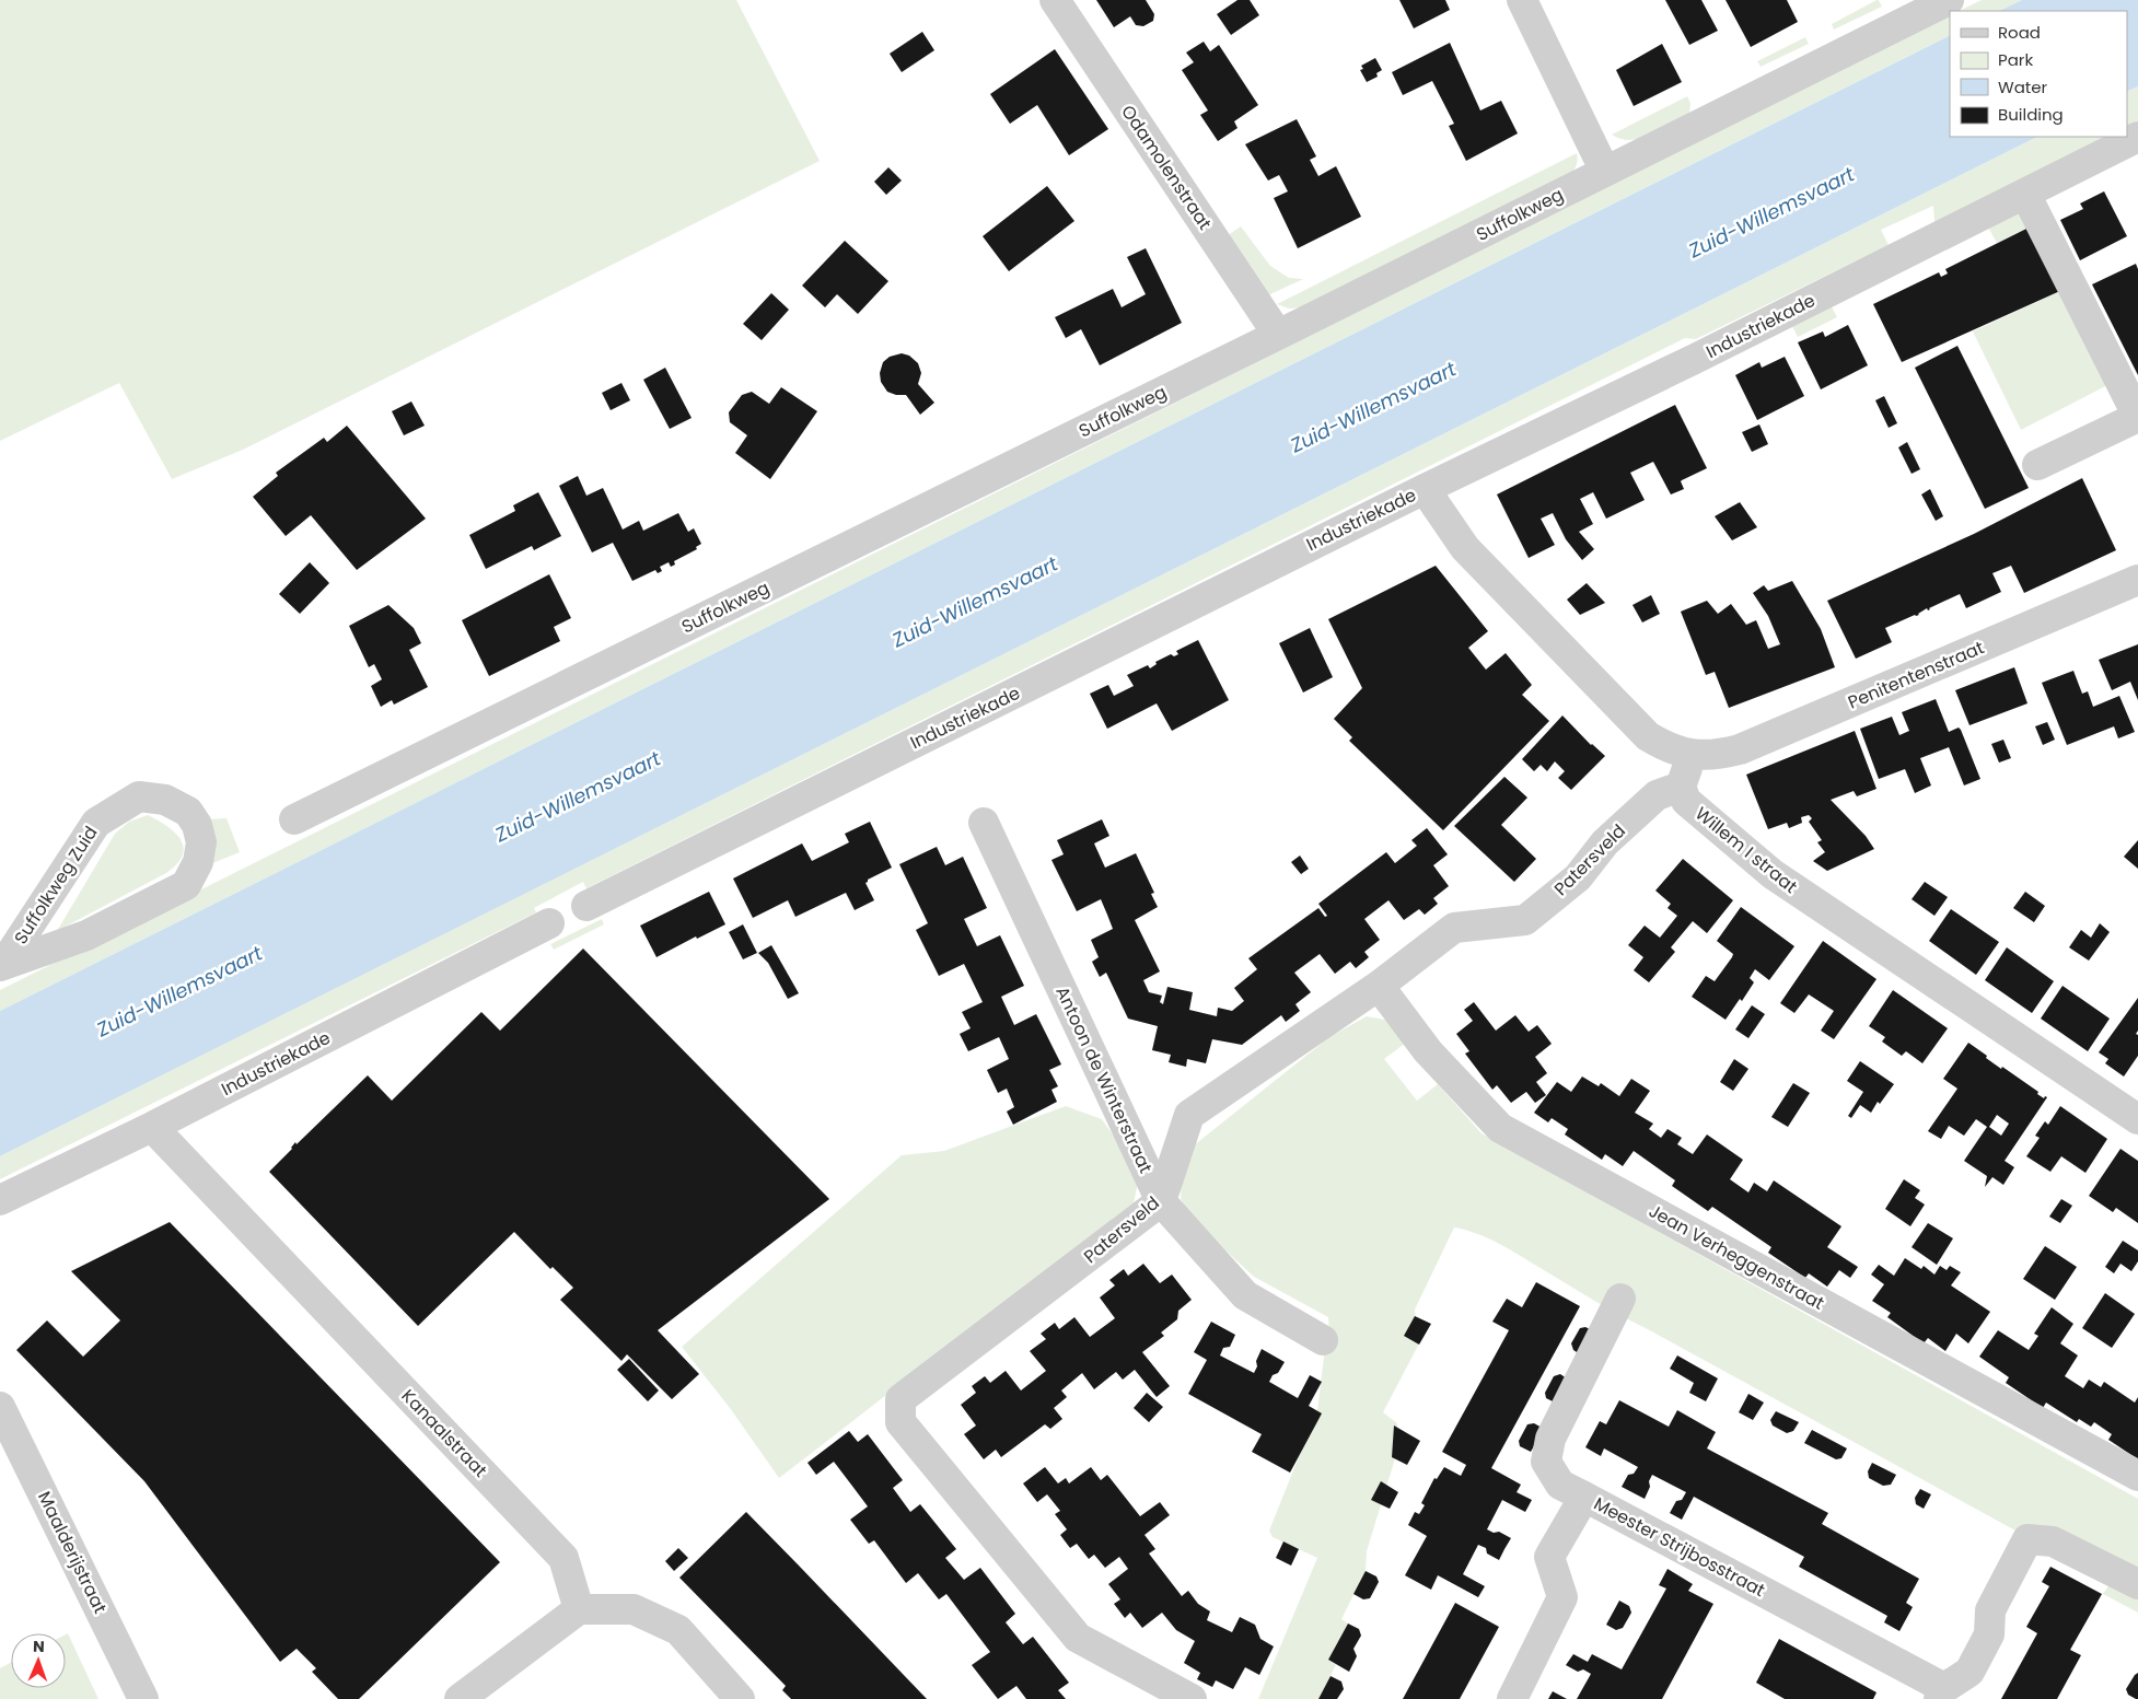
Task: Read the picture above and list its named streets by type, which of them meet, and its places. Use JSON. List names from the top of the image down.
{
  "streets": {
    "street": [
      "Odamolenstraat",
      "Suffolkweg",
      "Industriekade",
      "Penitentenstraat",
      "Willem I straat",
      "Patersveld",
      "Suffolkweg Zuid",
      "Antoon de Winterstraat",
      "Jean Verheggenstraat",
      "Kanaalstraat",
      "Meester Strijbosstraat",
      "Maalderijstraat"
    ]
  },
  "crossings": [
    ["Odamolenstraat", "Suffolkweg"],
    ["Industriekade", "Kanaalstraat"],
    ["Willem I straat", "Patersveld"],
    ["Patersveld", "Antoon de Winterstraat"],
    ["Patersveld", "Jean Verheggenstraat"]
  ],
  "water": ["Zuid-Willemsvaart"],
  "legend": [
    "Road",
    "Park",
    "Water",
    "Building"
  ],
  "north": "top"
}
